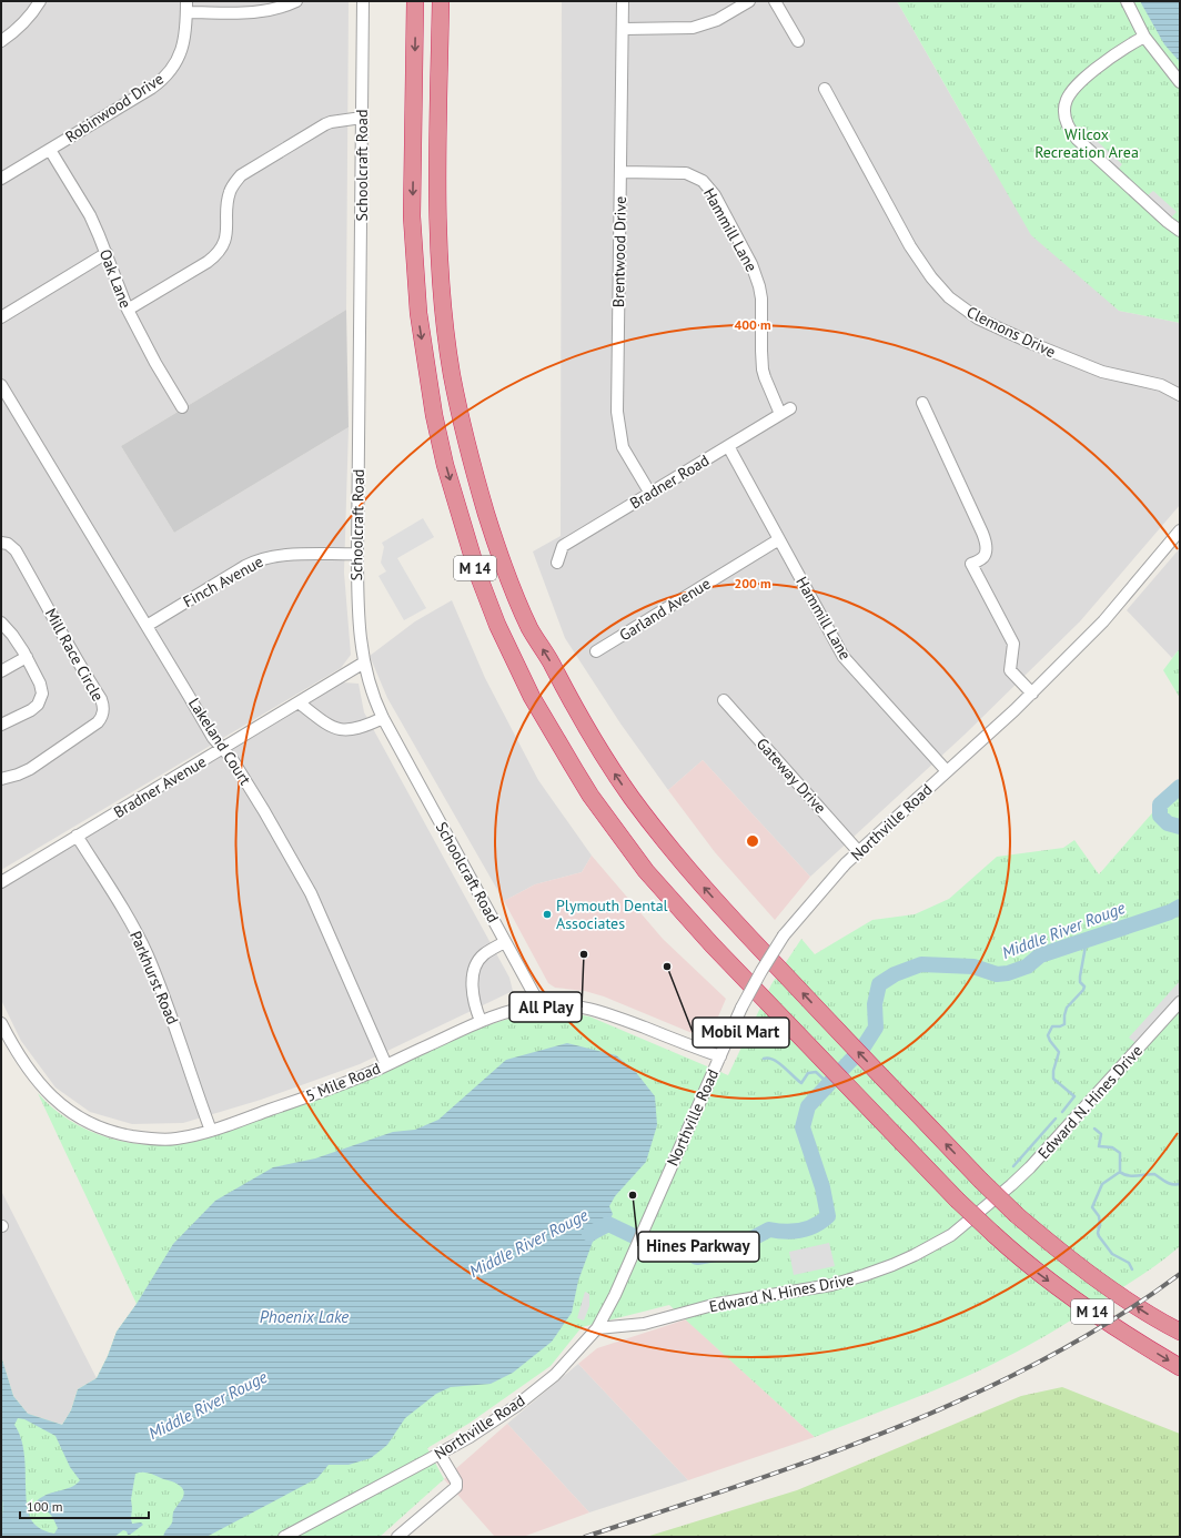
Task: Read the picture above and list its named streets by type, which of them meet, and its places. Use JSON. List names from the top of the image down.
{
  "streets": {
    "highway": ["M 14"],
    "street": [
      "Robinwood Drive",
      "Schoolcraft Road",
      "Hammill Lane",
      "Brentwood Drive",
      "Oak Lane",
      "Clemons Drive",
      "Bradner Road",
      "Finch Avenue",
      "Garland Avenue",
      "Mill Race Circle",
      "Lakeland Court",
      "Gateway Drive",
      "Bradner Avenue",
      "Northville Road",
      "Parkhurst Road",
      "5 Mile Road",
      "Edward N. Hines Drive"
    ]
  },
  "crossings": [
    ["Robinwood Drive", "Oak Lane"],
    ["Schoolcraft Road", "Finch Avenue"],
    ["Schoolcraft Road", "Bradner Avenue"],
    ["Schoolcraft Road", "5 Mile Road"],
    ["Hammill Lane", "Brentwood Drive"],
    ["Hammill Lane", "Bradner Road"],
    ["Hammill Lane", "Garland Avenue"],
    ["Hammill Lane", "Northville Road"],
    ["Brentwood Drive", "Bradner Road"],
    ["Finch Avenue", "Lakeland Court"],
    ["Lakeland Court", "Bradner Avenue"],
    ["Lakeland Court", "5 Mile Road"],
    ["Gateway Drive", "Northville Road"],
    ["Bradner Avenue", "Parkhurst Road"],
    ["Northville Road", "5 Mile Road"],
    ["Northville Road", "Edward N. Hines Drive"],
    ["Parkhurst Road", "5 Mile Road"]
  ],
  "water": ["Middle River Rouge", "Phoenix Lake"],
  "parks": ["Wilcox Recreation Area"],
  "places": [
    "Plymouth Dental Associates",
    "All Play",
    "Mobil Mart",
    "Hines Parkway"
  ],
  "scale_bar": "100 m",
  "rings": ["400 m", "200 m"]
}
